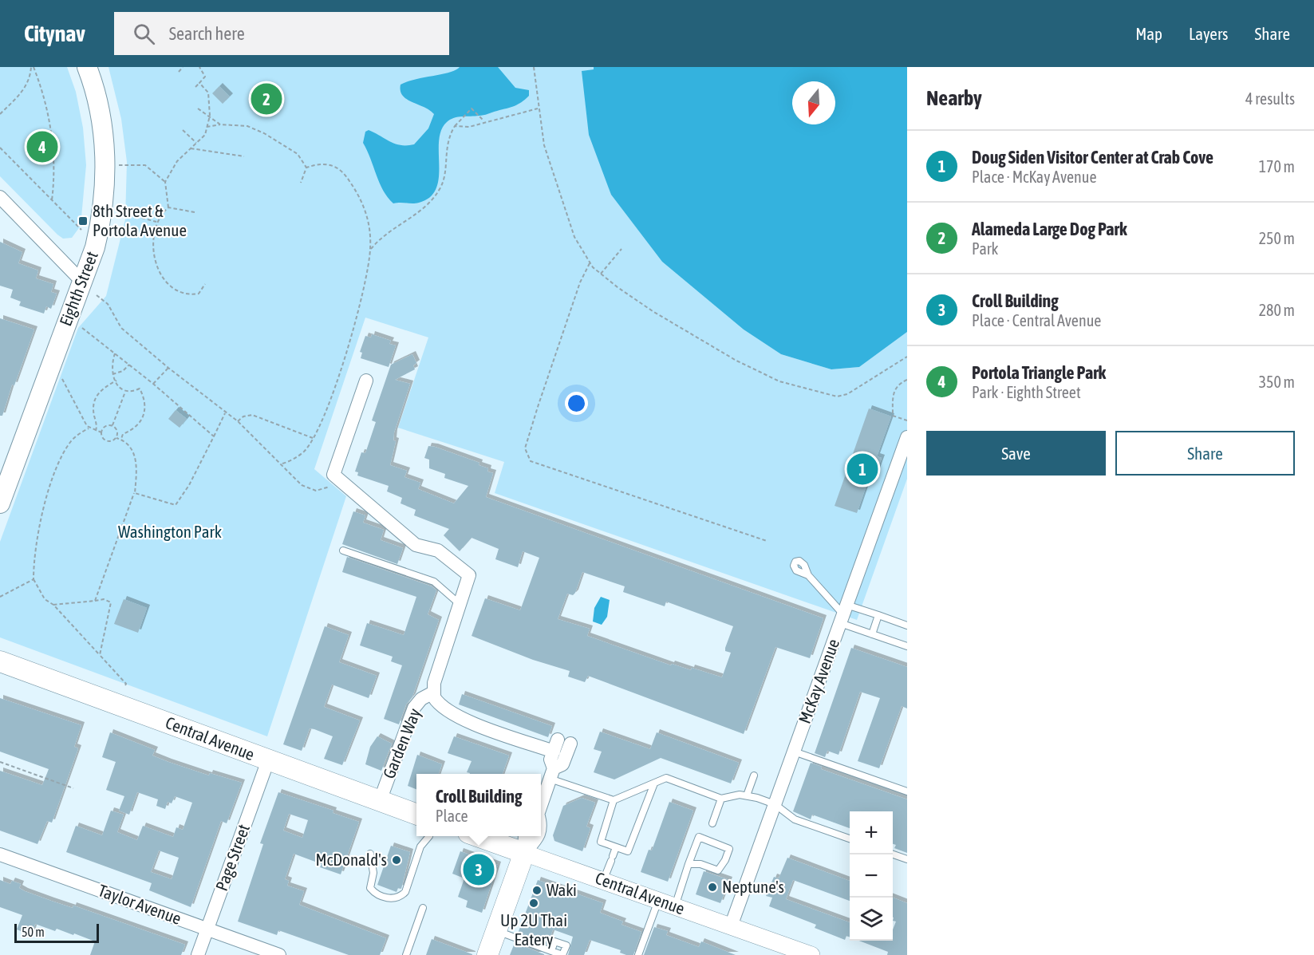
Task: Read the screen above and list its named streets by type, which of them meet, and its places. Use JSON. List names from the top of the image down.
{
  "streets": {
    "main road": ["Eighth Street", "Central Avenue"],
    "street": [
      "McKay Avenue",
      "Garden Way",
      "Page Street",
      "Taylor Avenue"
    ]
  },
  "crossings": [
    ["McKay Avenue", "Central Avenue"],
    ["Central Avenue", "Garden Way"],
    ["Central Avenue", "Page Street"],
    ["Page Street", "Taylor Avenue"]
  ],
  "parks": ["Washington Park"],
  "places": {
    "transit": ["8th Street & Portola Avenue"],
    "other": [
      "McDonald's",
      "Neptune's",
      "Waki",
      "Up 2U Thai Eatery"
    ]
  },
  "scale_bar": "50 m",
  "north": "bottom",
  "page": {
    "header": "Citynav",
    "search": "Search here",
    "nav": ["Map", "Layers", "Share"],
    "heading": ["Nearby", "4 results"],
    "pins": [
      "2",
      "4",
      "1",
      "3"
    ],
    "list": [
      {
        "mark": "1",
        "name": "Doug Siden Visitor Center at Crab Cove",
        "note": "Place · McKay Avenue",
        "value": "170 m"
      },
      {
        "mark": "2",
        "name": "Alameda Large Dog Park",
        "note": "Park",
        "value": "250 m"
      },
      {
        "mark": "3",
        "name": "Croll Building",
        "note": "Place · Central Avenue",
        "value": "280 m"
      },
      {
        "mark": "4",
        "name": "Portola Triangle Park",
        "note": "Park · Eighth Street",
        "value": "350 m"
      }
    ],
    "buttons": ["Save", "Share"],
    "popup": ["Croll Building", "Place"],
    "map_buttons": ["+", "−"],
    "scale": "50 m"
  }
}
